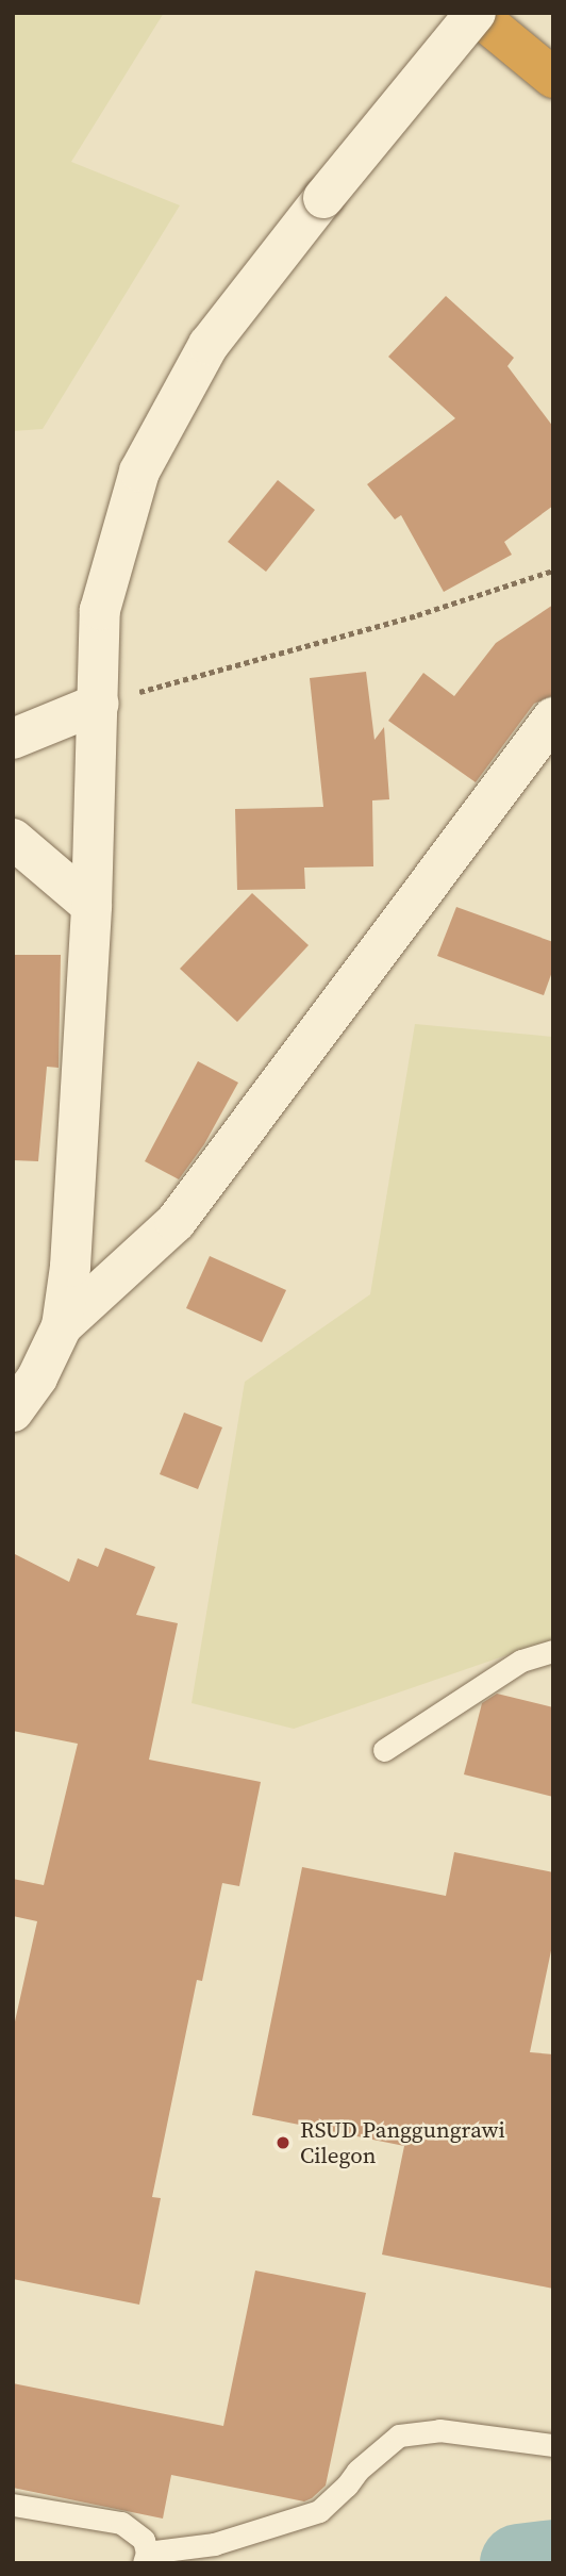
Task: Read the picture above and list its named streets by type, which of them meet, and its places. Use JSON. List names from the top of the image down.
{
  "places": ["RSUD Panggungrawi Cilegon"]
}
